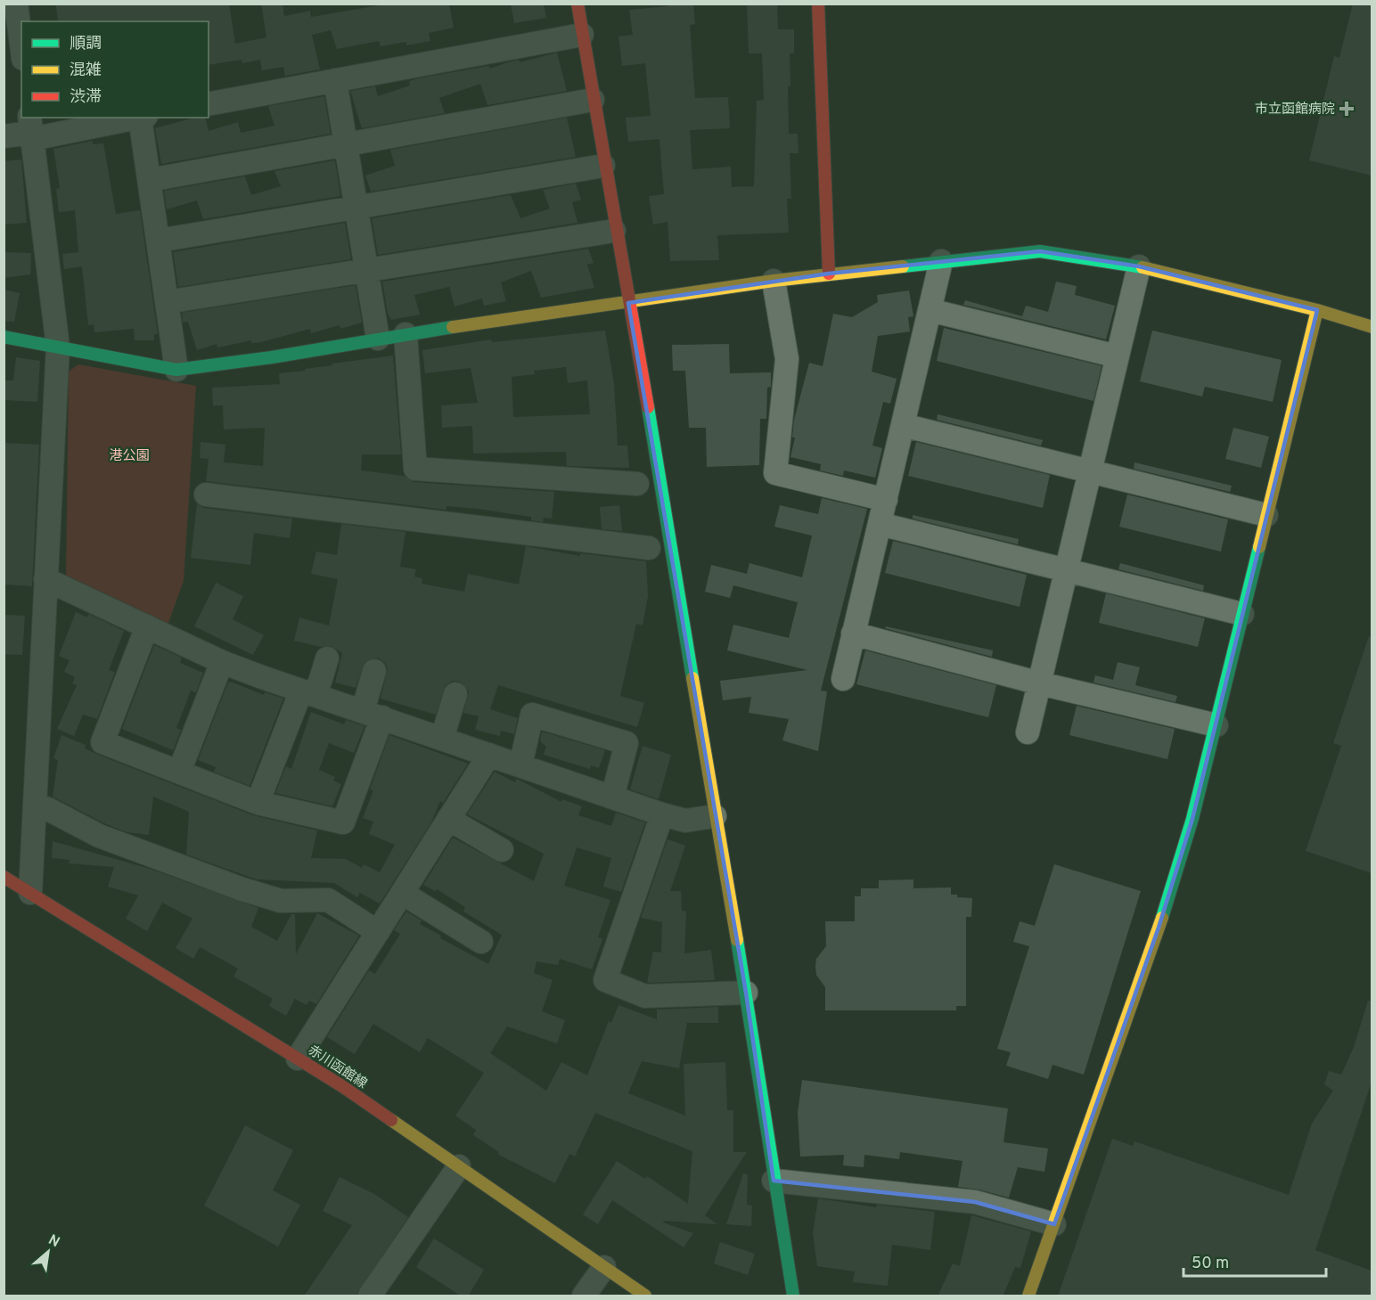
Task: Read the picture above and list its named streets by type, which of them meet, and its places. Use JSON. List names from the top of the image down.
{
  "streets": {
    "street": ["赤川函館線"]
  },
  "parks": ["港公園"],
  "places": {
    "health": ["市立函館病院"]
  },
  "legend": ["順調", "混雑", "渋滞"],
  "scale_bar": "50 m",
  "north": "top right"
}
